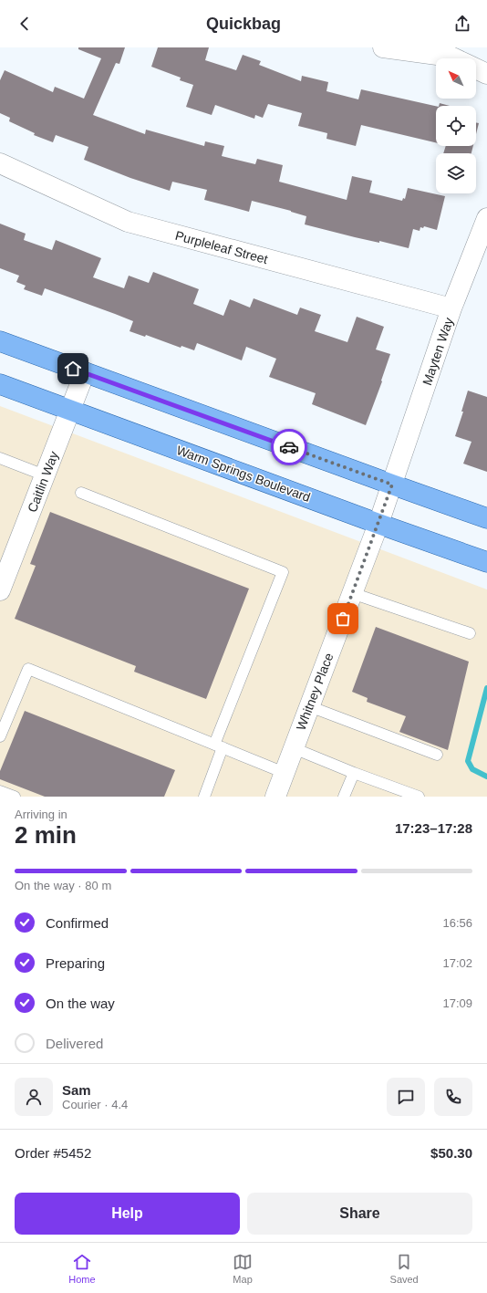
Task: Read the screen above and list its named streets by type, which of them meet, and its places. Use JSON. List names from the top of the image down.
{
  "streets": {
    "main road": ["Warm Springs Boulevard"],
    "street": [
      "Purpleleaf Street",
      "Mayten Way",
      "Caitlin Way",
      "Whitney Place"
    ]
  },
  "crossings": [
    ["Purpleleaf Street", "Mayten Way"],
    ["Mayten Way", "Whitney Place"],
    ["Warm Springs Boulevard", "Caitlin Way"],
    ["Warm Springs Boulevard", "Whitney Place"]
  ],
  "north": "top left",
  "page": {
    "header": "Quickbag",
    "heading": ["2 min", "Arriving in", "17:23–17:28"],
    "panel": [
      "Sam",
      "Courier · 4.4",
      "Order #5452",
      "$50.30"
    ],
    "bar": "On the way · 80 m",
    "list": [
      ["Confirmed", "16:56"],
      ["Preparing", "17:02"],
      ["On the way", "17:09"],
      "Delivered"
    ],
    "buttons": ["Help", "Share"],
    "tabs": ["Home", "Map", "Saved"]
  }
}
